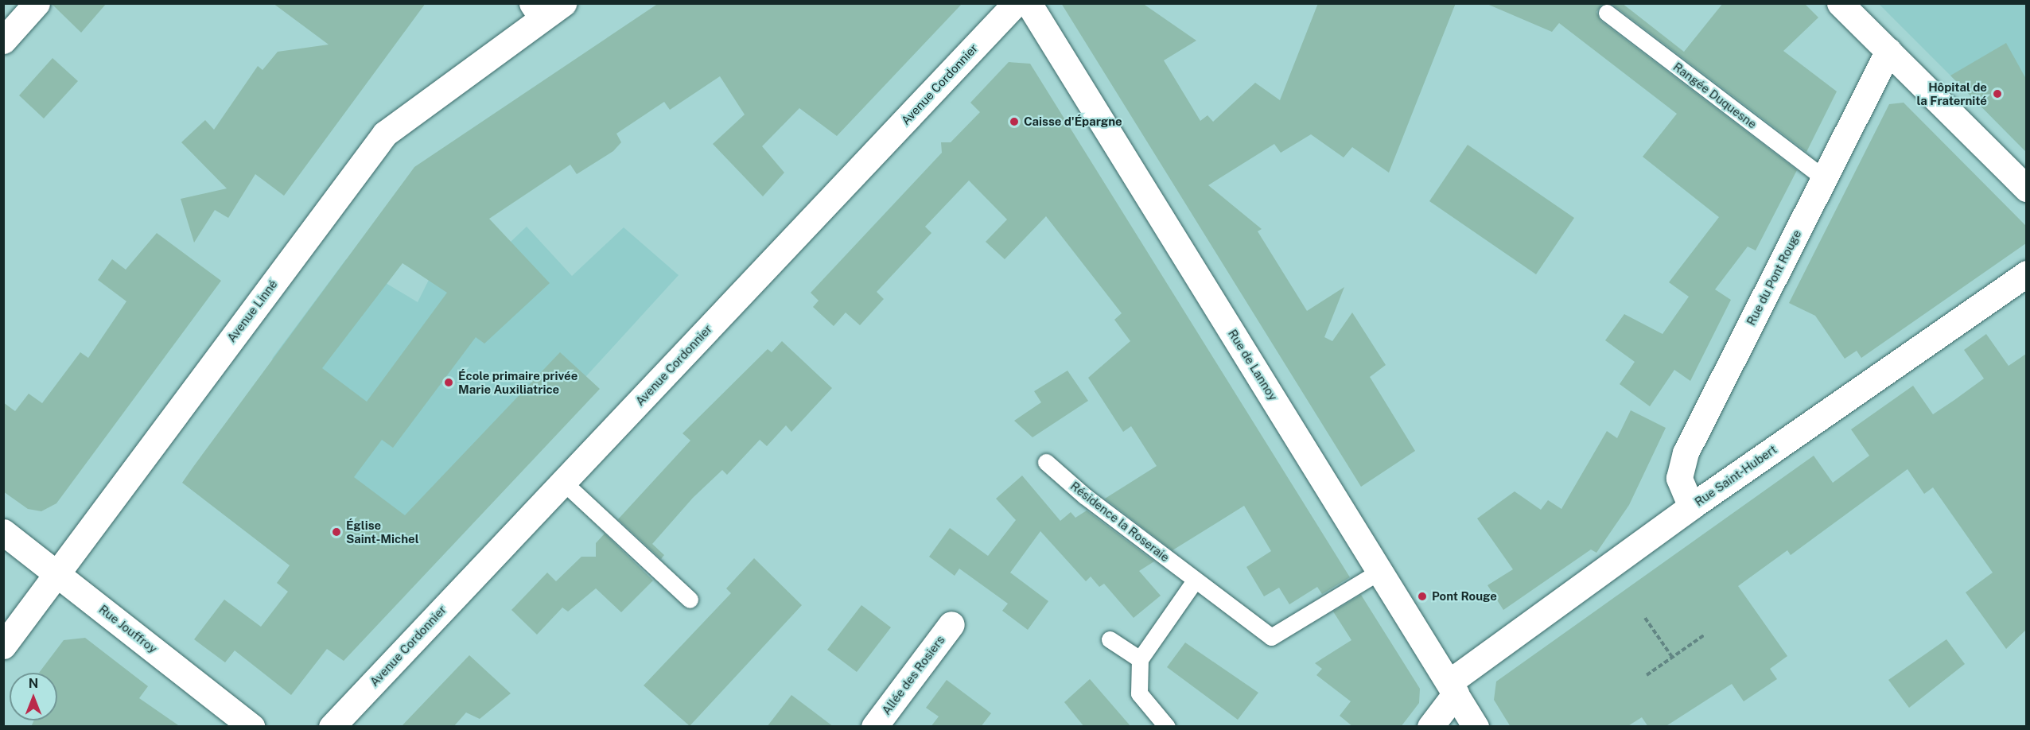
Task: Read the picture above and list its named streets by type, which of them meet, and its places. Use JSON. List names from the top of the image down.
{
  "streets": {
    "street": [
      "Avenue Cordonnier",
      "Rue du Pont Rouge",
      "Avenue Linné",
      "Rue de Lannoy",
      "Rue Saint-Hubert",
      "Rue Jouffroy",
      "Allée des Rosiers"
    ],
    "lane": ["Rangée Duquesne", "Résidence la Roseraie"]
  },
  "crossings": [
    ["Rangée Duquesne", "Rue du Pont Rouge"],
    ["Rue du Pont Rouge", "Rue Saint-Hubert"],
    ["Avenue Linné", "Rue Jouffroy"],
    ["Rue de Lannoy", "Rue Saint-Hubert"],
    ["Rue de Lannoy", "Résidence la Roseraie"]
  ],
  "places": [
    "Hôpital de la Fraternité",
    "Caisse d'Épargne",
    "École primaire privée Marie Auxiliatrice",
    "Église Saint-Michel",
    "Pont Rouge"
  ],
  "north": "top"
}
